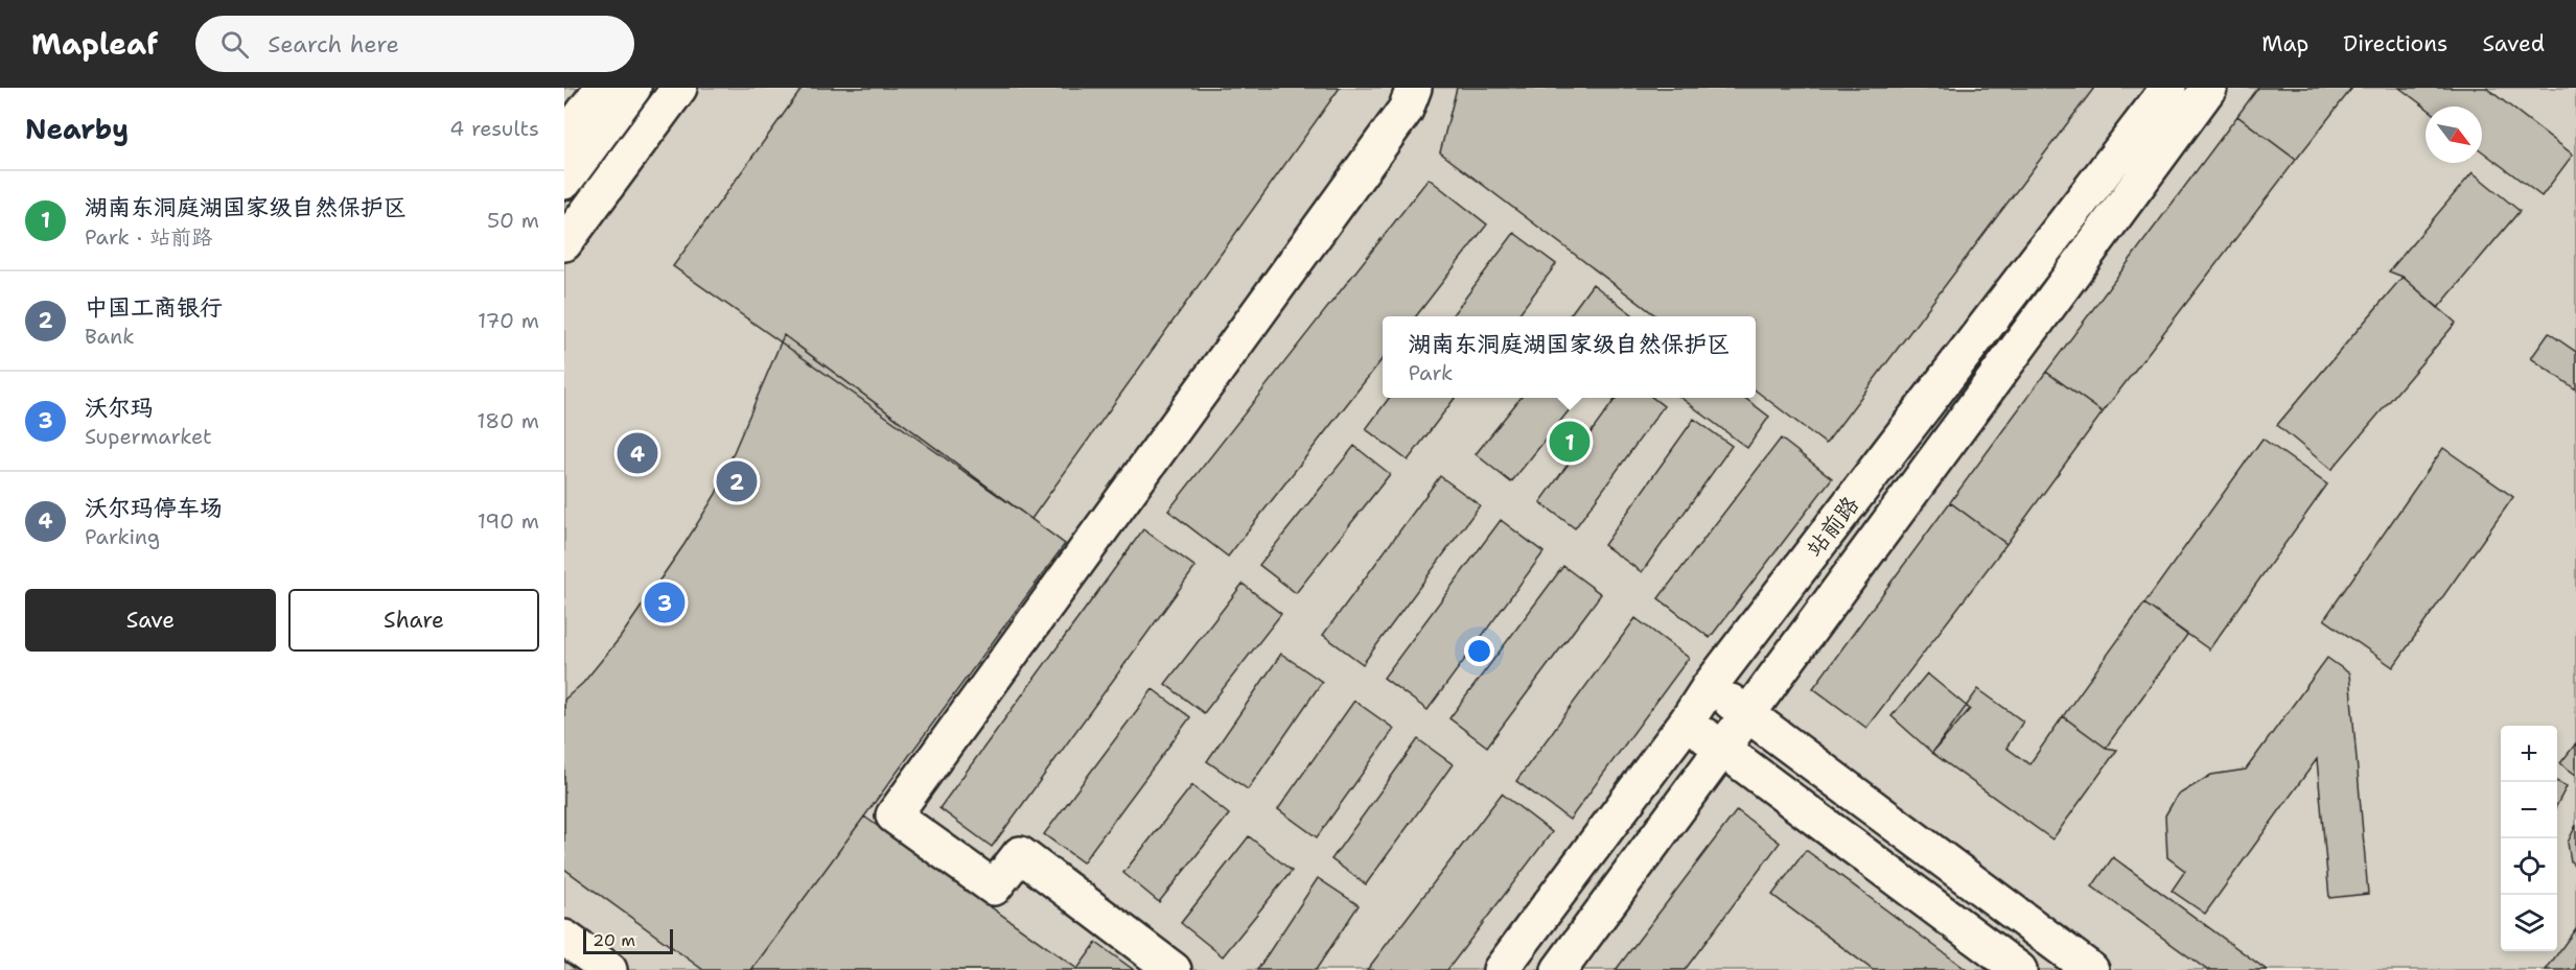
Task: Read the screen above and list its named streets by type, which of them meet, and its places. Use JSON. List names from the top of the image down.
{
  "streets": {
    "main road": ["站前路"]
  },
  "scale_bar": "20 m",
  "north": "bottom right",
  "page": {
    "header": "Mapleaf",
    "search": "Search here",
    "nav": ["Map", "Directions", "Saved"],
    "heading": ["Nearby", "4 results"],
    "list": [
      {
        "mark": "1",
        "name": "湖南东洞庭湖国家级自然保护区",
        "note": "Park · 站前路",
        "value": "50 m"
      },
      {
        "mark": "2",
        "name": "中国工商银行",
        "note": "Bank",
        "value": "170 m"
      },
      {
        "mark": "3",
        "name": "沃尔玛",
        "note": "Supermarket",
        "value": "180 m"
      },
      {
        "mark": "4",
        "name": "沃尔玛停车场",
        "note": "Parking",
        "value": "190 m"
      }
    ],
    "popup": ["湖南东洞庭湖国家级自然保护区", "Park"],
    "pins": [
      "1",
      "4",
      "2",
      "3"
    ],
    "buttons": ["Save", "Share"],
    "map_buttons": ["+", "−"],
    "scale": "20 m"
  }
}
